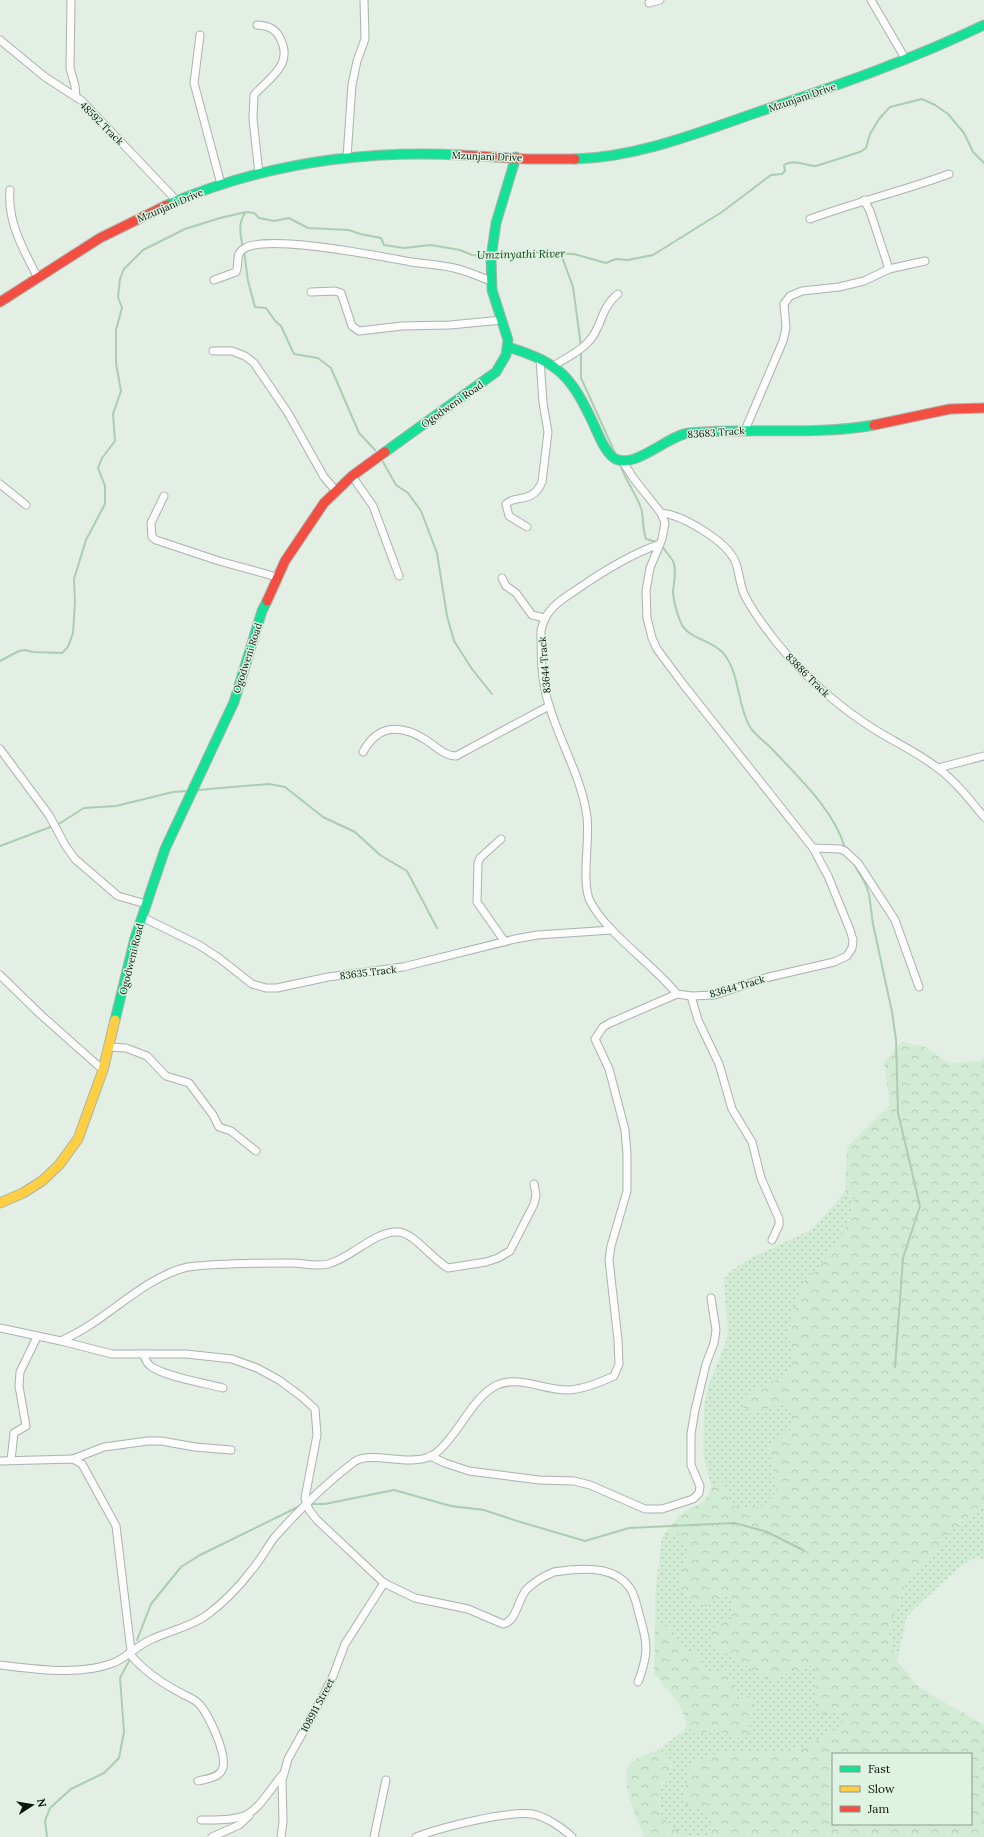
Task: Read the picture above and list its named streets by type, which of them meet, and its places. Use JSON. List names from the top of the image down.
{
  "streets": {
    "street": [
      "Mzunjani Drive",
      "48592 Track",
      "Ogodweni Road",
      "83683 Track",
      "83644 Track",
      "83886 Track",
      "83635 Track",
      "108911 Street"
    ]
  },
  "crossings": [
    ["Mzunjani Drive", "48592 Track"],
    ["Ogodweni Road", "83635 Track"],
    ["83683 Track", "83644 Track"],
    ["83644 Track", "83886 Track"],
    ["83644 Track", "83635 Track"]
  ],
  "water": ["Umzinyathi River"],
  "legend": ["Fast", "Slow", "Jam"],
  "north": "right"
}
